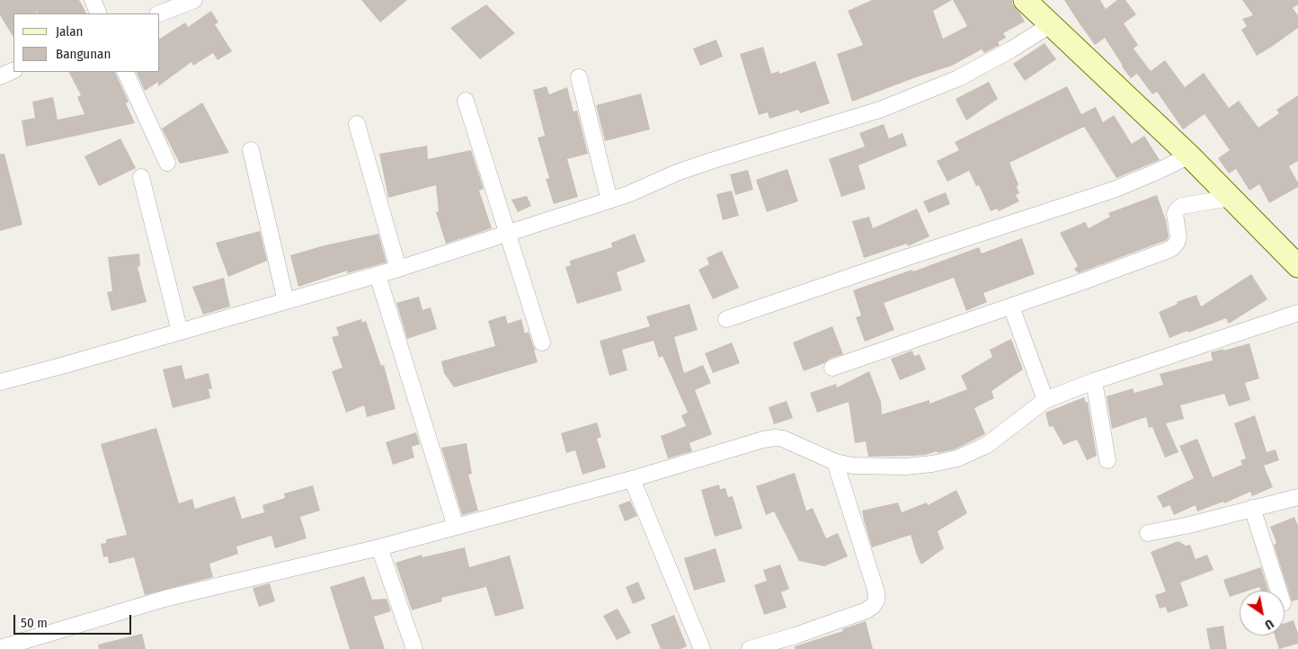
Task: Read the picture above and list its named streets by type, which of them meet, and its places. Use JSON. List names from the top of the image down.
{
  "legend": ["Jalan", "Bangunan"],
  "scale_bar": "50 m",
  "north": "bottom right"
}
